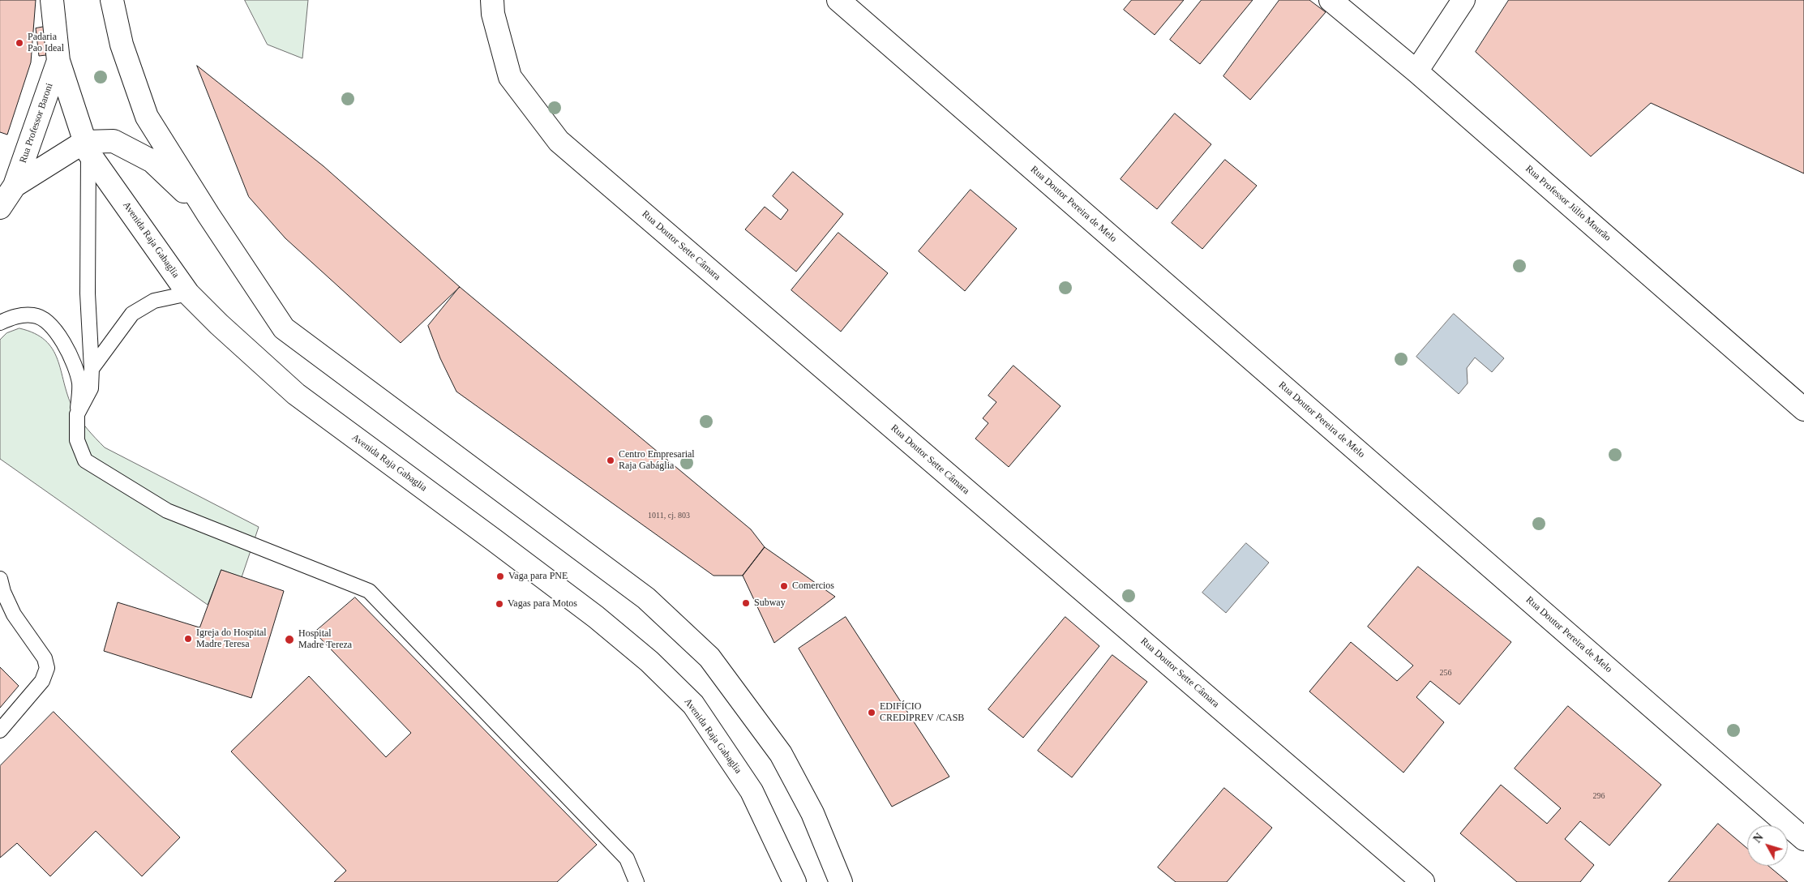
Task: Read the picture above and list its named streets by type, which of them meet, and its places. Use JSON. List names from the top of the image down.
{
  "streets": {
    "street": [
      "Rua Professor Baroni",
      "Rua Professor Júlio Mourão",
      "Rua Doutor Pereira de Melo",
      "Avenida Raja Gabaglia",
      "Rua Doutor Sette Câmara"
    ]
  },
  "crossings": [
    ["Rua Professor Baroni", "Avenida Raja Gabaglia"]
  ],
  "places": [
    "Padaria Pao Ideal",
    "Centro Empresarial Raja Gabáglia",
    "Vaga para PNE",
    "Comercios",
    "Subway",
    "Vagas para Motos",
    "Igreja do Hospital Madre Teresa",
    "Hospital Madre Tereza",
    "EDIFÍCIO CREDIPREV /CASB"
  ],
  "house_numbers": ["1011, cj. 803", "256", "296"],
  "north": "top left"
}
